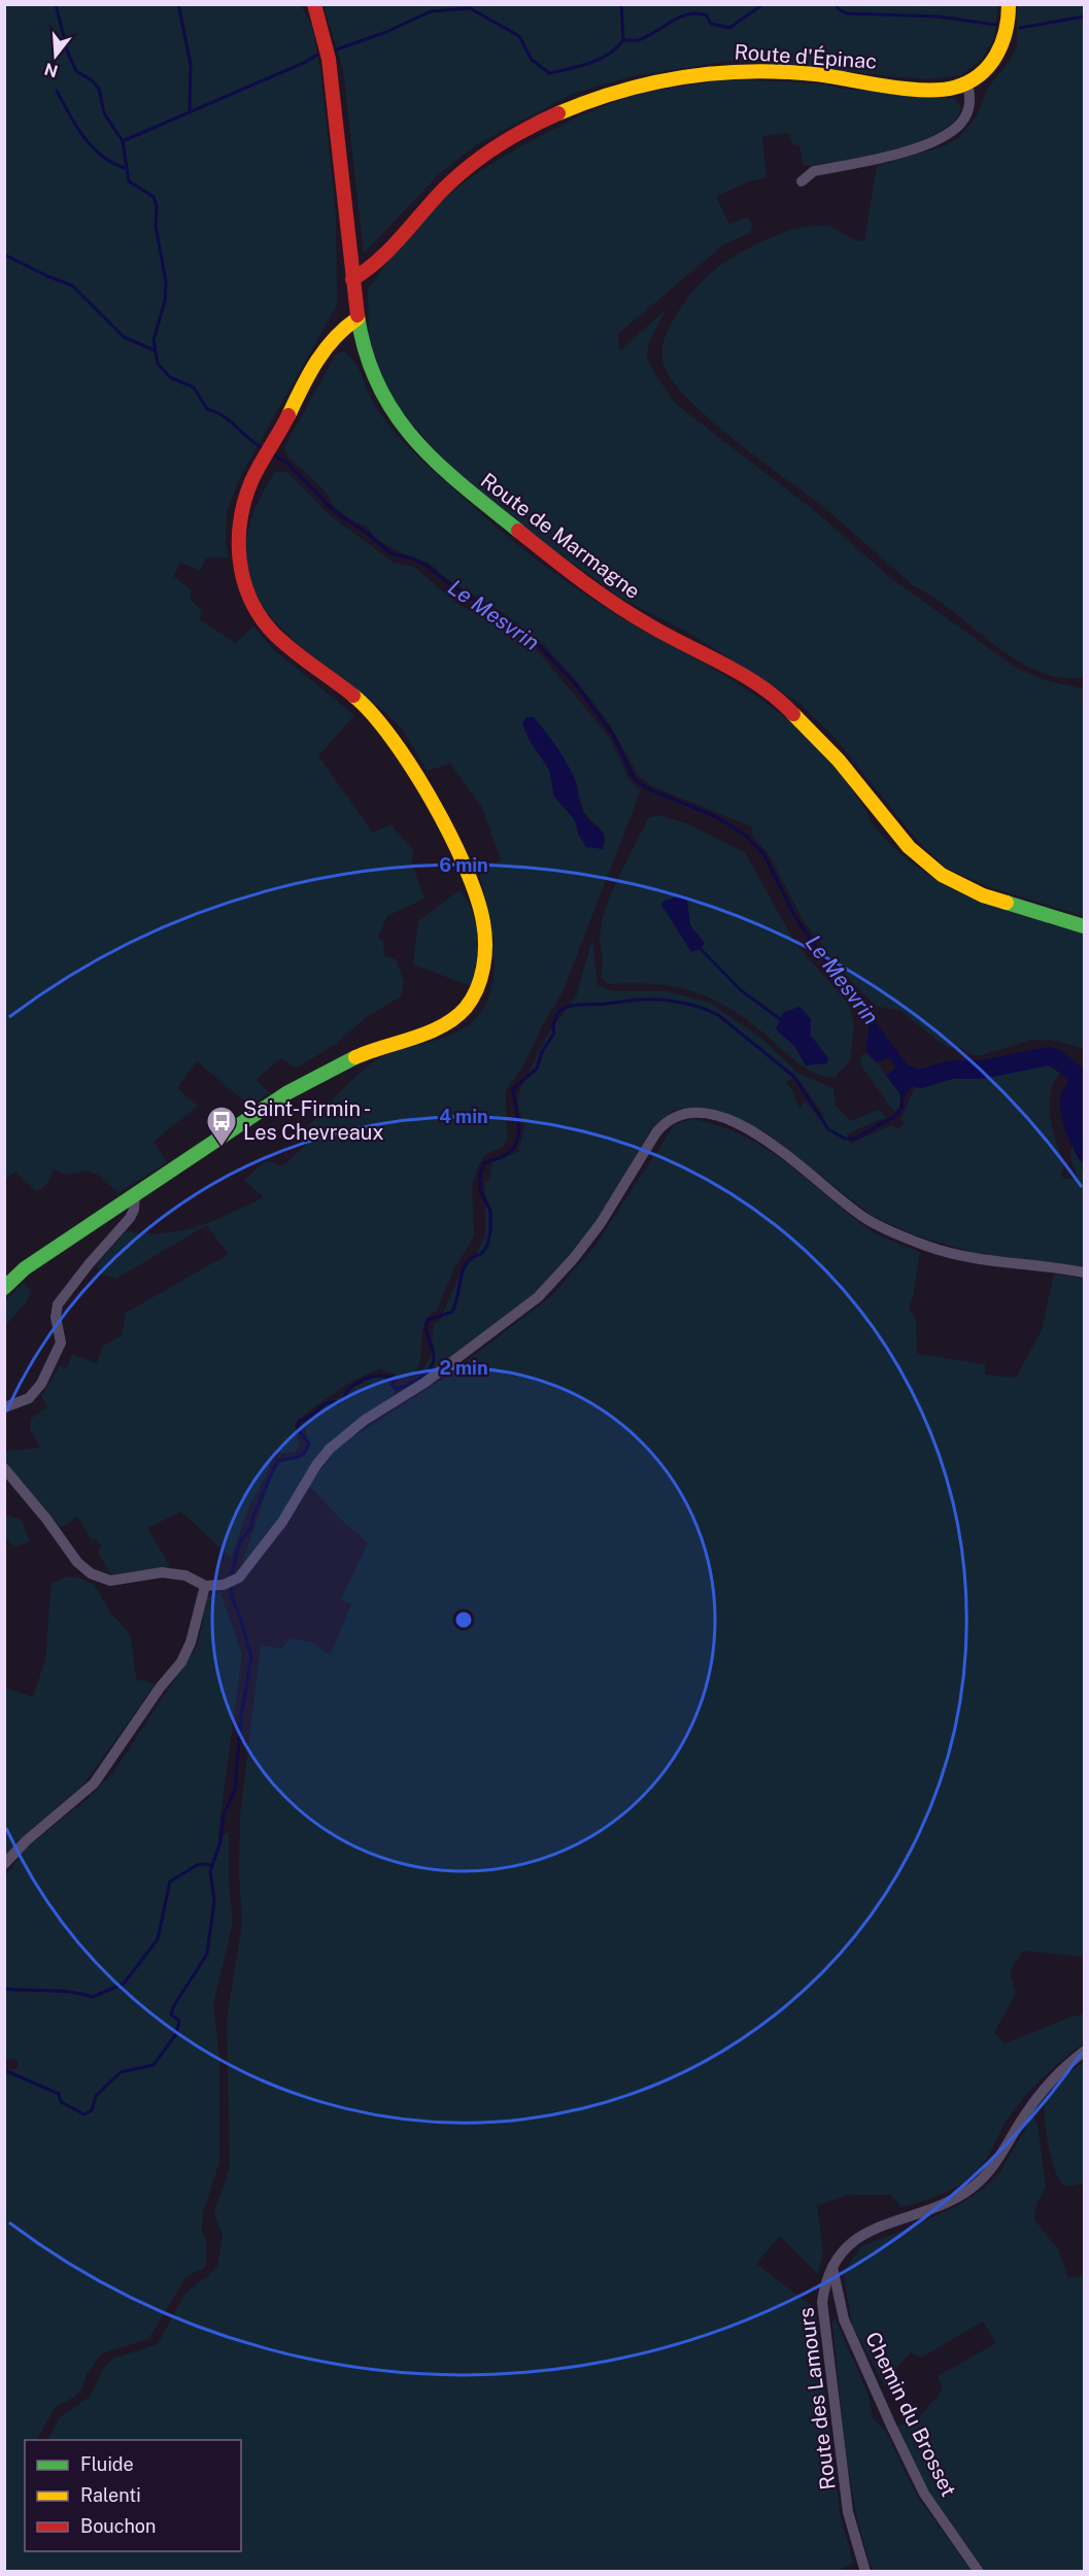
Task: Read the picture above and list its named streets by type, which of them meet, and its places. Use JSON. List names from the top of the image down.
{
  "streets": {
    "main road": ["Route d'Épinac", "Route de Marmagne"],
    "street": ["Route des Lamours", "Chemin du Brosset"]
  },
  "crossings": [
    ["Route d'Épinac", "Route de Marmagne"],
    ["Route des Lamours", "Chemin du Brosset"]
  ],
  "water": ["Le Mesvrin"],
  "places": {
    "bus stop": ["Saint-Firmin - Les Chevreaux"]
  },
  "legend": ["Fluide", "Ralenti", "Bouchon"],
  "north": "bottom",
  "rings": ["6 min", "4 min", "2 min"]
}
